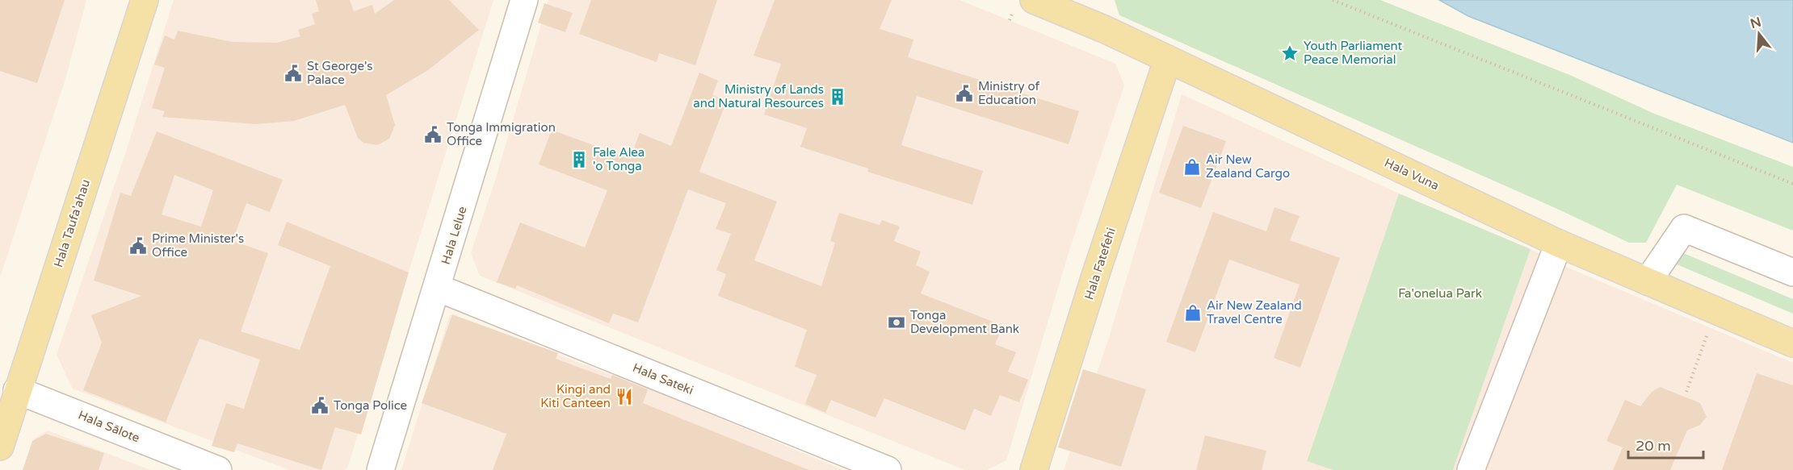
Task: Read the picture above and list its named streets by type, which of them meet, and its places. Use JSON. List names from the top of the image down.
{
  "streets": {
    "main road": ["Hala Vuna", "Hala Taufa'ahau", "Hala Fatefehi"],
    "street": ["Hala Lelue", "Hala Sateki", "Hala Sālote"]
  },
  "crossings": [
    ["Hala Vuna", "Hala Fatefehi"],
    ["Hala Taufa'ahau", "Hala Sālote"],
    ["Hala Lelue", "Hala Sateki"]
  ],
  "parks": ["Fa'onelua Park"],
  "places": {
    "place": ["Youth Parliament Peace Memorial"],
    "public building": [
      "St George's Palace",
      "Ministry of Education",
      "Tonga Immigration Office",
      "Prime Minister's Office",
      "Tonga Police"
    ],
    "building": ["Ministry of Lands and Natural Resources", "Fale Alea 'o Tonga"],
    "shop": ["Air New Zealand Cargo", "Air New Zealand Travel Centre"],
    "bank": ["Tonga Development Bank"],
    "restaurant": ["Kingi and Kiti Canteen"]
  },
  "scale_bar": "20 m",
  "north": "top"
}
